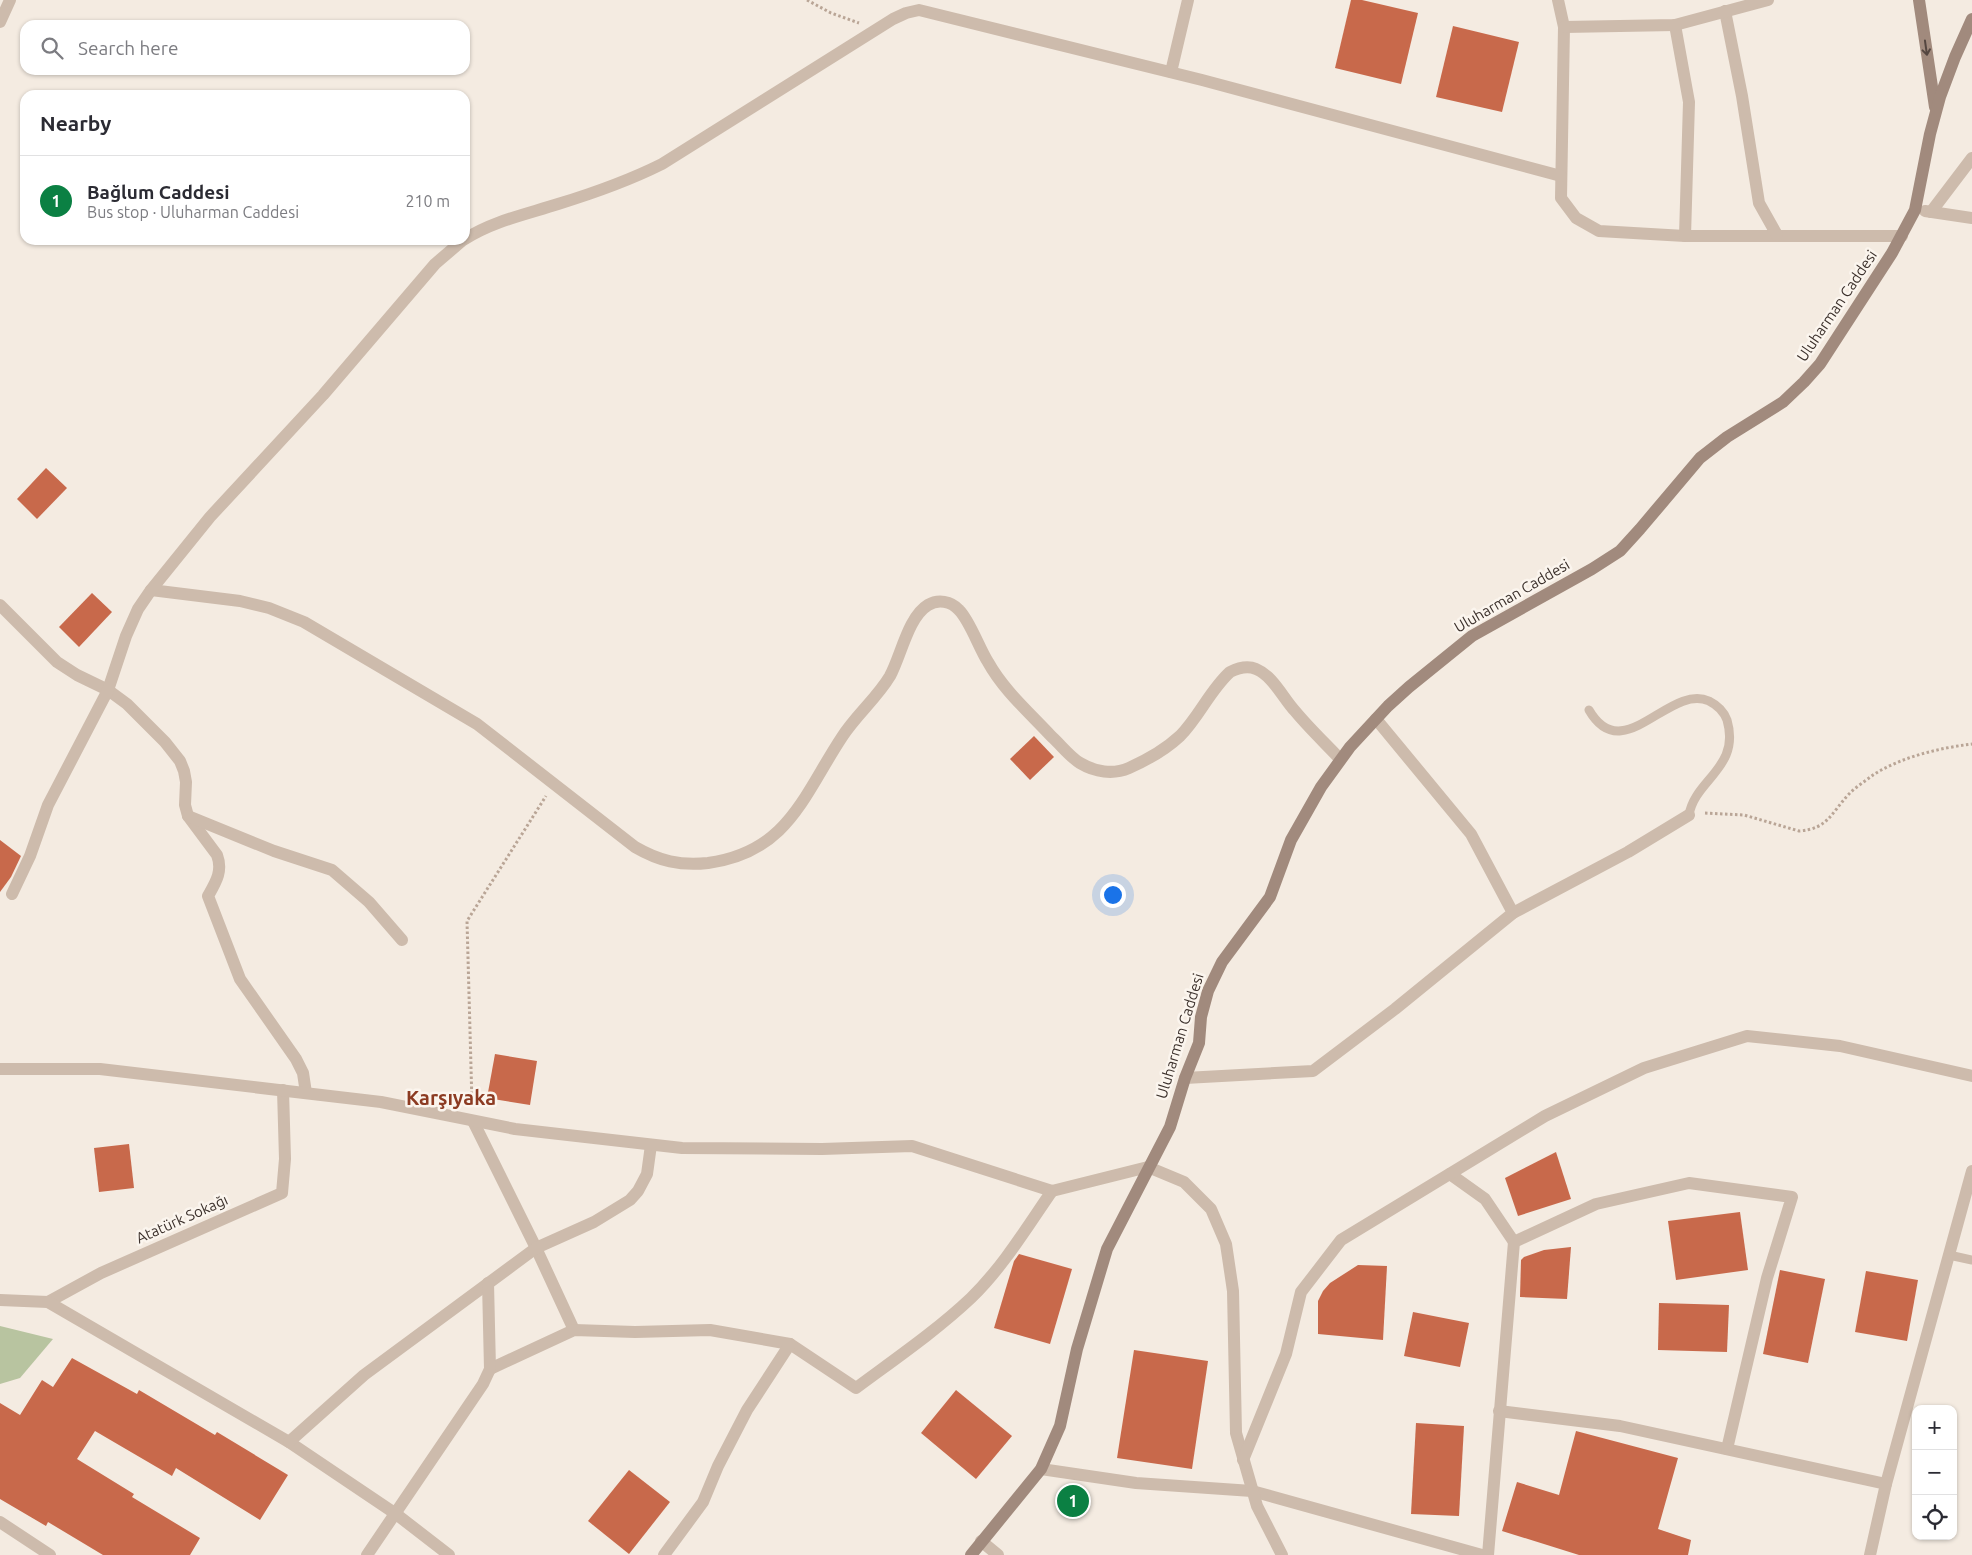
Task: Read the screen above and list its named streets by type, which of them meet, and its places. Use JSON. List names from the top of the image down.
{
  "streets": {
    "main road": ["Uluharman Caddesi"],
    "street": ["Atatürk Sokağı"]
  },
  "districts": ["Karşıyaka"],
  "page": {
    "search": "Search here",
    "heading": "Nearby",
    "list": [
      {
        "mark": "1",
        "name": "Bağlum Caddesi",
        "note": "Bus stop · Uluharman Caddesi",
        "value": "210 m"
      }
    ],
    "map_buttons": ["+", "−"],
    "pins": "1"
  }
}
